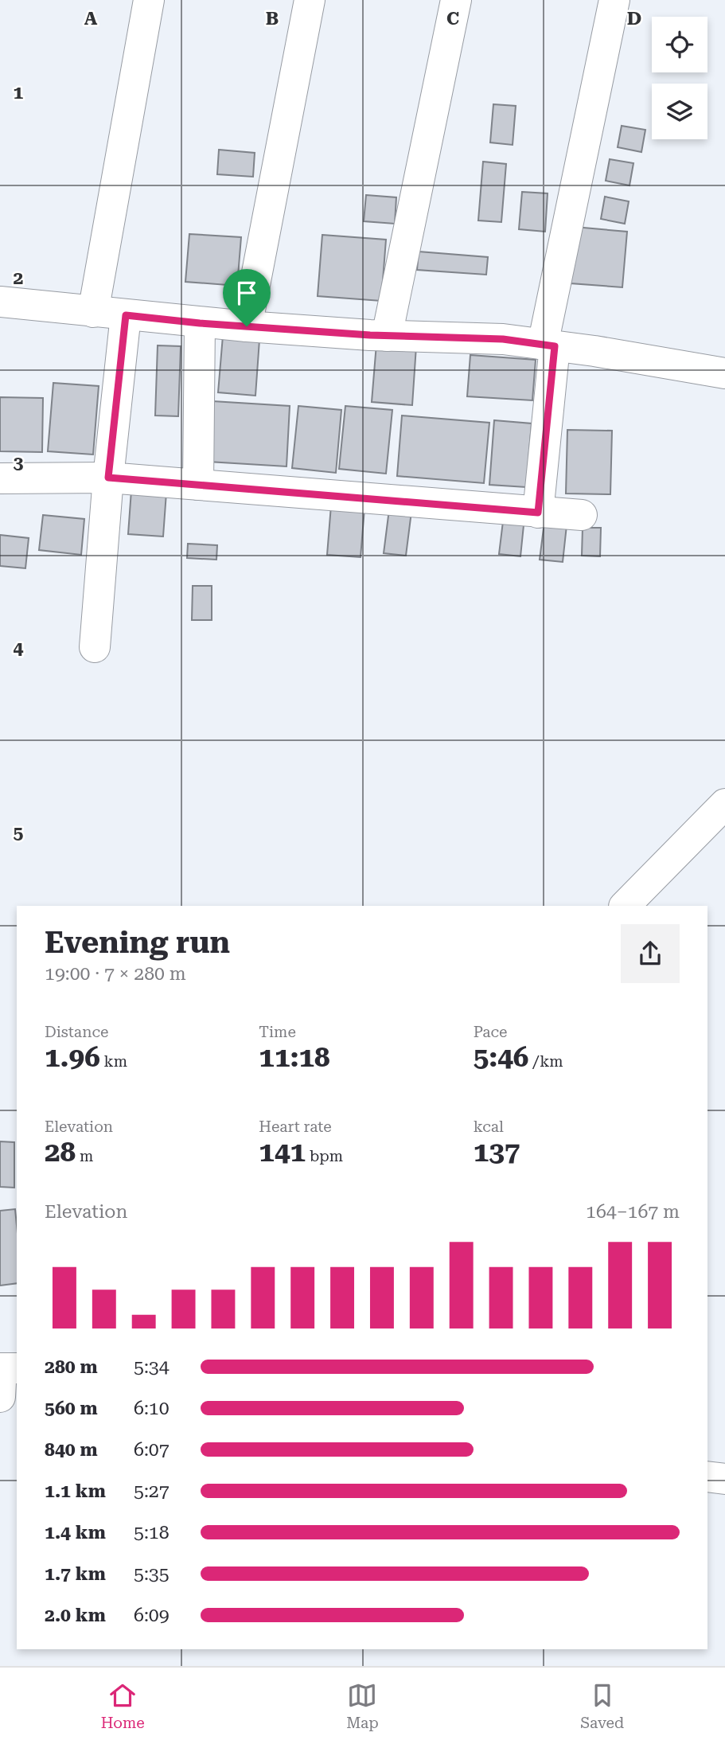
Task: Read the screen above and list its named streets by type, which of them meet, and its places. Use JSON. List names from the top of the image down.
{
  "page": {
    "heading": ["Evening run", "19:00 · 7 × 280 m"],
    "stats": [
      ["Distance", "1.96 km"],
      ["Time", "11:18"],
      ["Pace", "5:46 /km"],
      ["Elevation", "28 m"],
      ["Heart rate", "141 bpm"],
      ["kcal", "137"]
    ],
    "chart": ["Elevation", "164–167 m"],
    "list": [
      {
        "name": "280 m",
        "note": "5:34"
      },
      {
        "name": "560 m",
        "note": "6:10"
      },
      {
        "name": "840 m",
        "note": "6:07"
      },
      {
        "name": "1.1 km",
        "note": "5:27"
      },
      {
        "name": "1.4 km",
        "note": "5:18"
      },
      {
        "name": "1.7 km",
        "note": "5:35"
      },
      {
        "name": "2.0 km",
        "note": "6:09"
      }
    ],
    "tabs": ["Home", "Map", "Saved"]
  },
  "grid": {
    "columns": [
      "A",
      "B",
      "C",
      "D"
    ],
    "rows": [
      "1",
      "2",
      "3",
      "4",
      "5"
    ]
  }
}
